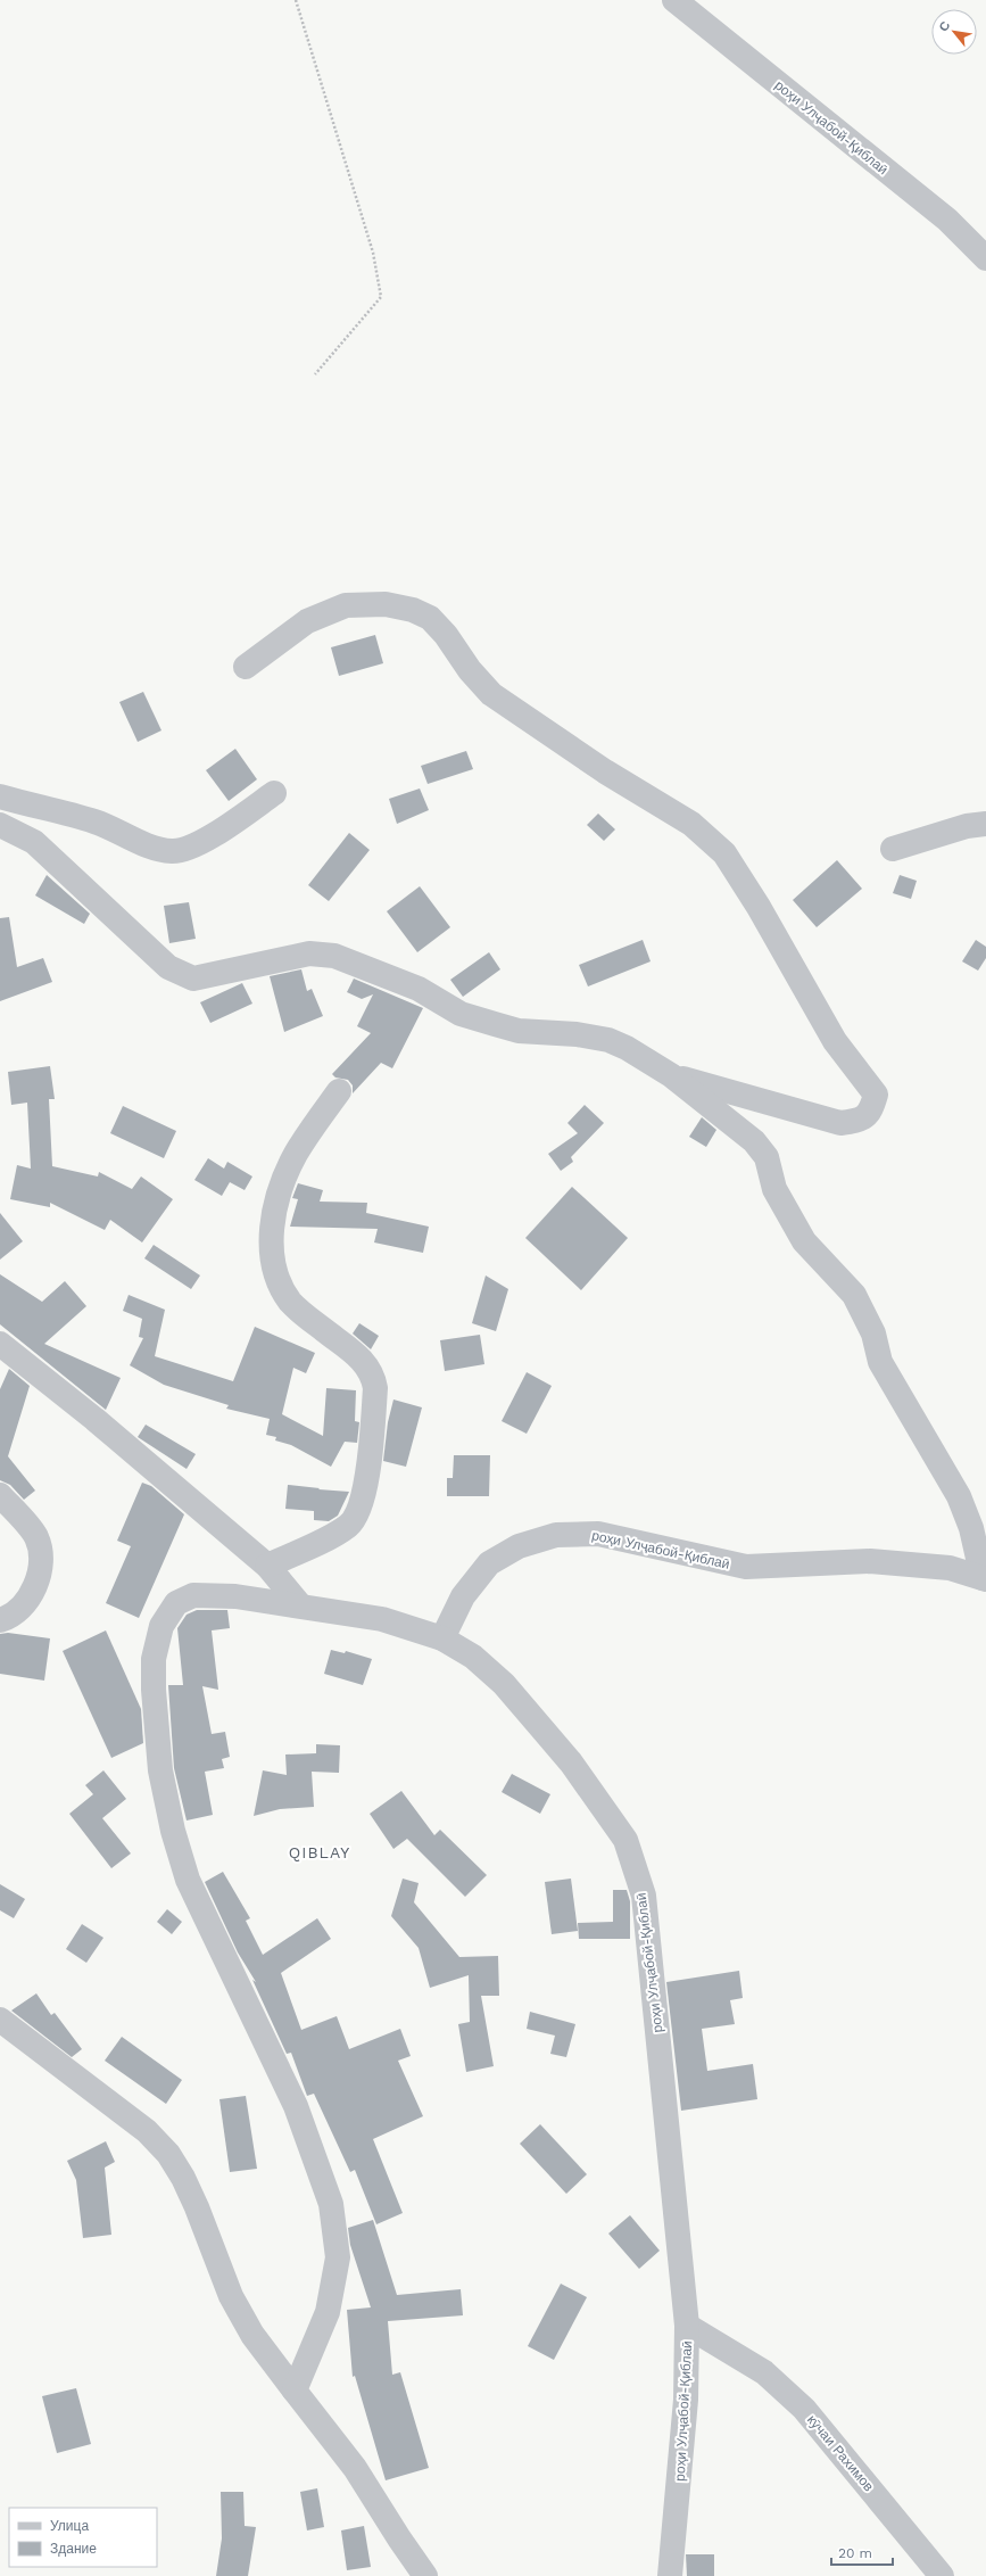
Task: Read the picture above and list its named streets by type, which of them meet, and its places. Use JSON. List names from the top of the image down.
{
  "streets": {
    "street": ["роҳи Улҷабой-Қиблаӣ", "кӯчаи Рахимов"]
  },
  "crossings": [
    ["роҳи Улҷабой-Қиблаӣ", "кӯчаи Рахимов"]
  ],
  "districts": ["QIBLAY"],
  "legend": ["Улица", "Здание"],
  "scale_bar": "20 m",
  "north": "top left"
}
